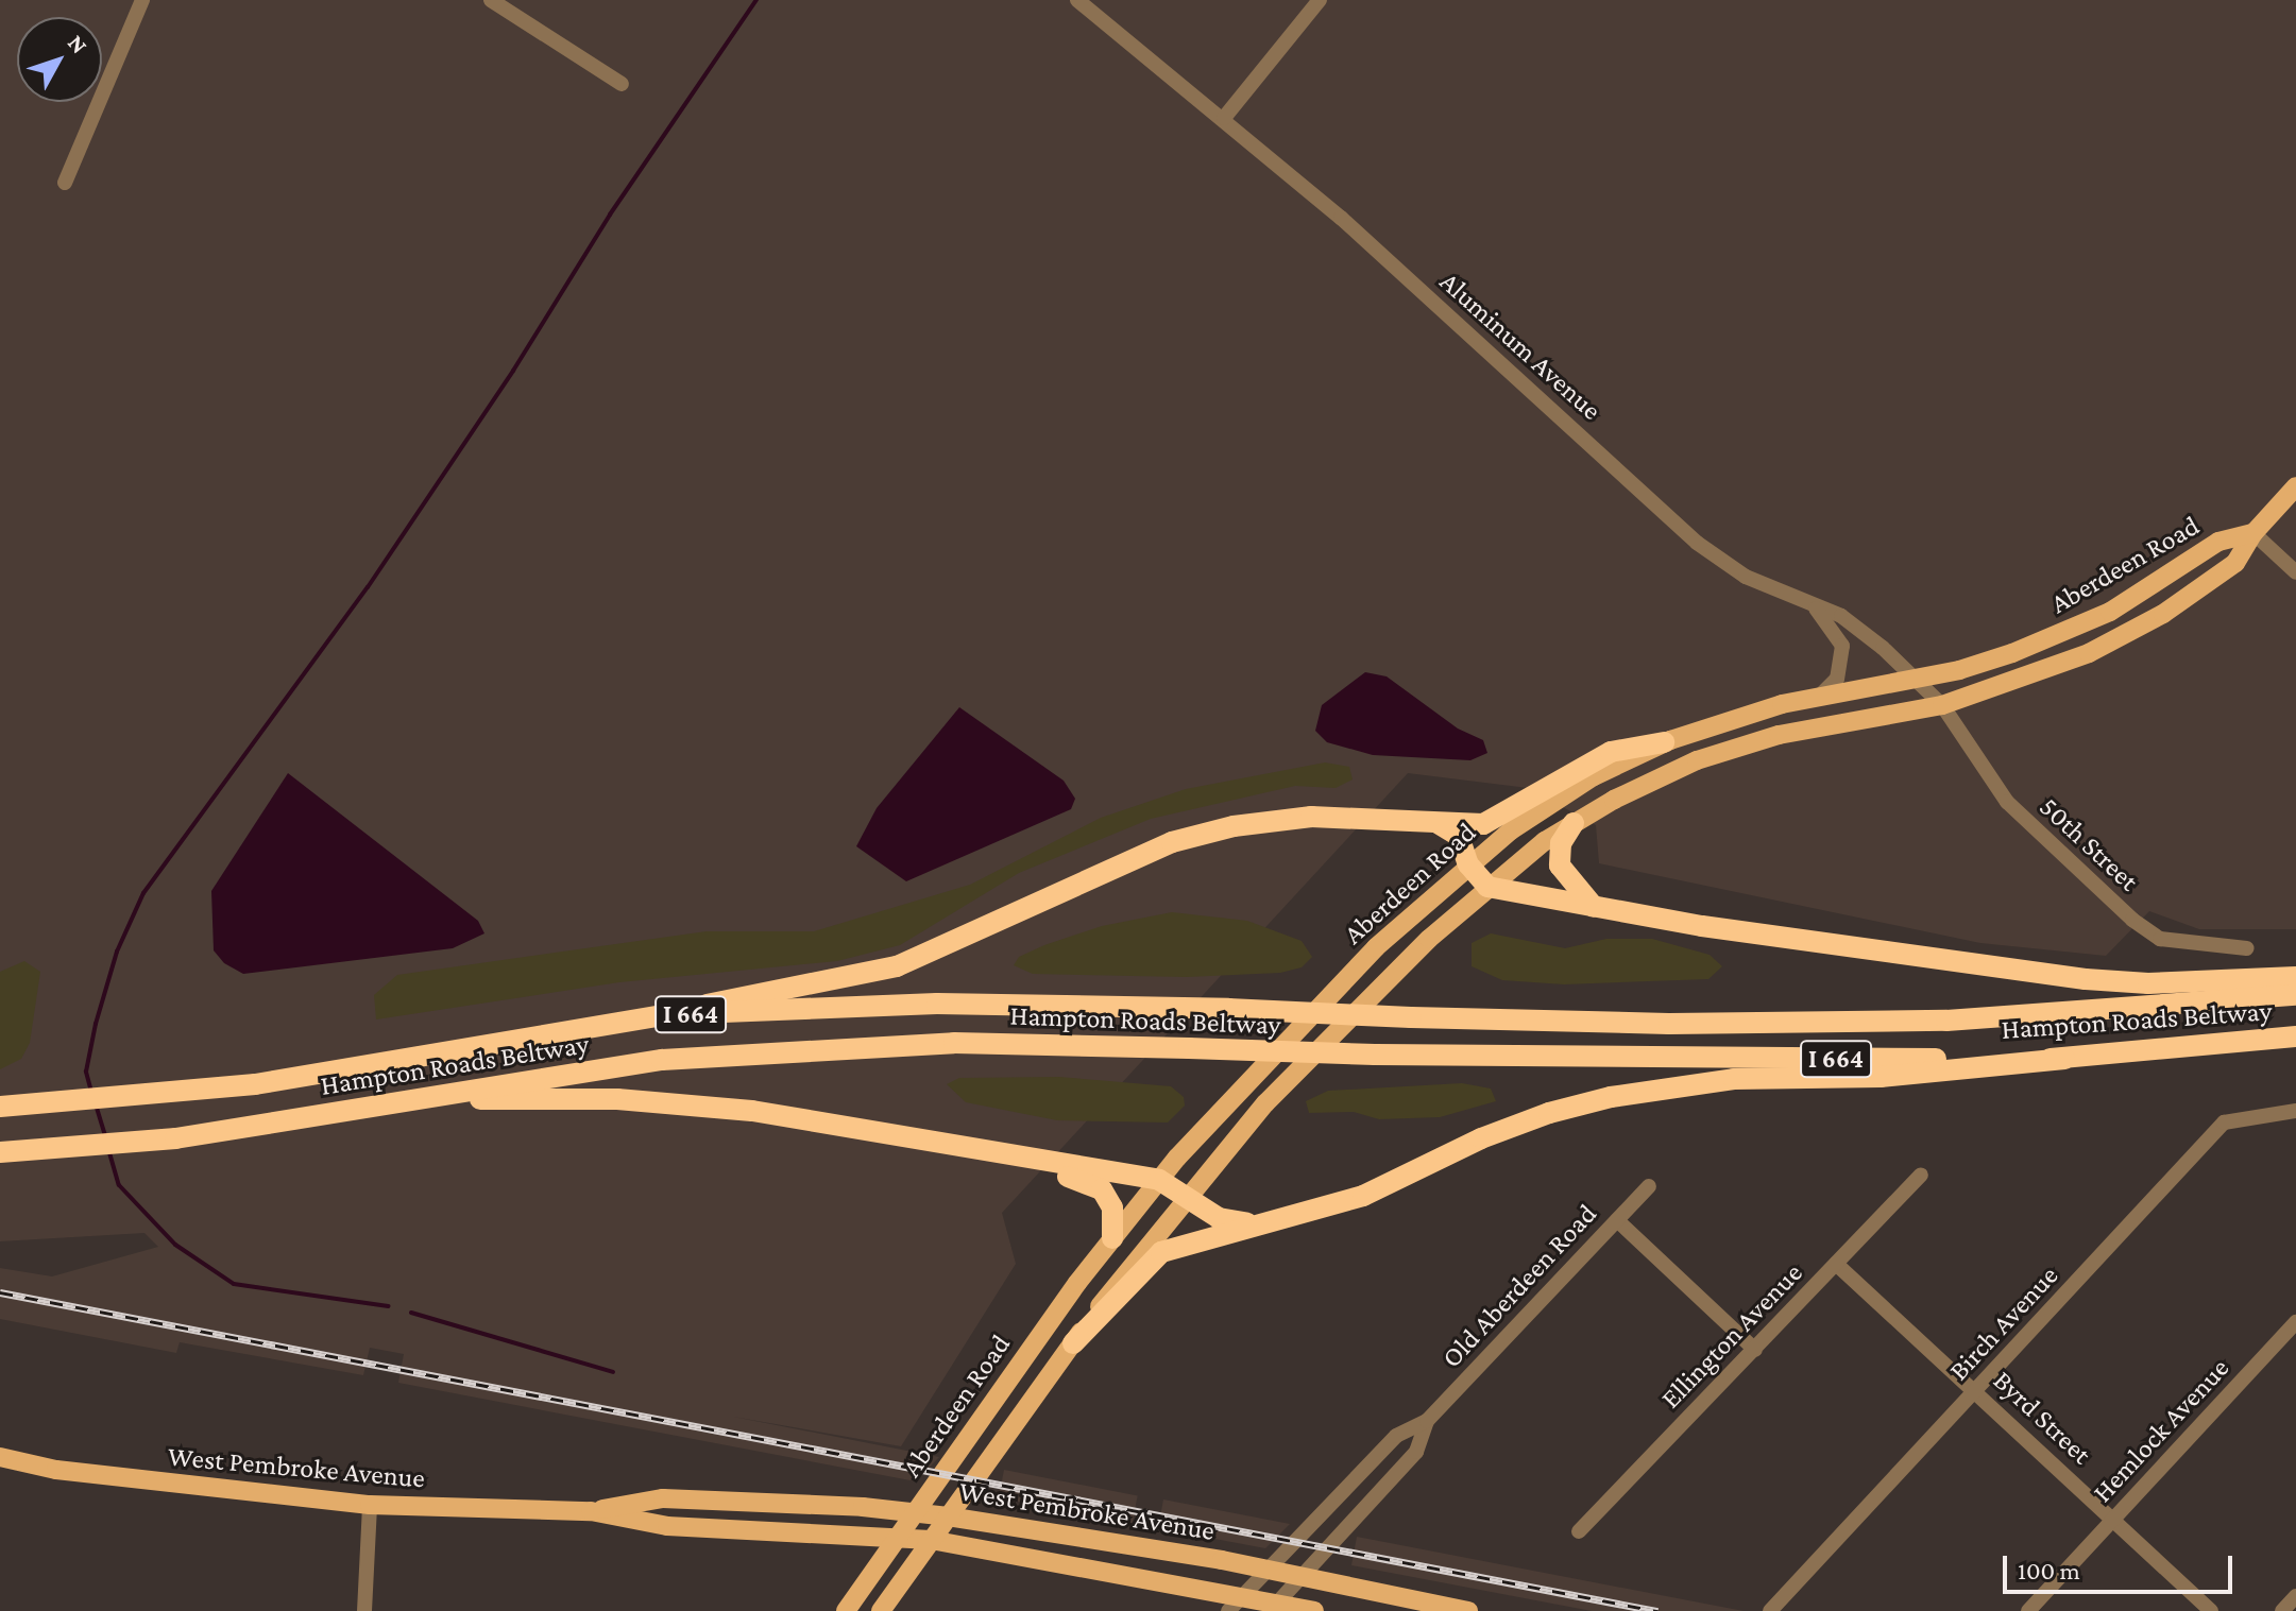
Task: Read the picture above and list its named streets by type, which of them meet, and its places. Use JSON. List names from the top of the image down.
{
  "streets": {
    "highway": ["I 664", "Hampton Roads Beltway"],
    "main road": ["Aberdeen Road", "West Pembroke Avenue"],
    "street": [
      "Aluminum Avenue",
      "50th Street",
      "Old Aberdeen Road",
      "Birch Avenue",
      "Ellington Avenue",
      "Byrd Street",
      "Hemlock Avenue"
    ]
  },
  "crossings": [
    ["Aluminum Avenue", "Aberdeen Road"],
    ["Aluminum Avenue", "50th Street"],
    ["Aberdeen Road", "50th Street"],
    ["Aberdeen Road", "West Pembroke Avenue"],
    ["Old Aberdeen Road", "West Pembroke Avenue"],
    ["Birch Avenue", "Byrd Street"],
    ["Ellington Avenue", "Byrd Street"],
    ["Byrd Street", "Hemlock Avenue"]
  ],
  "scale_bar": "100 m",
  "north": "top right"
}
